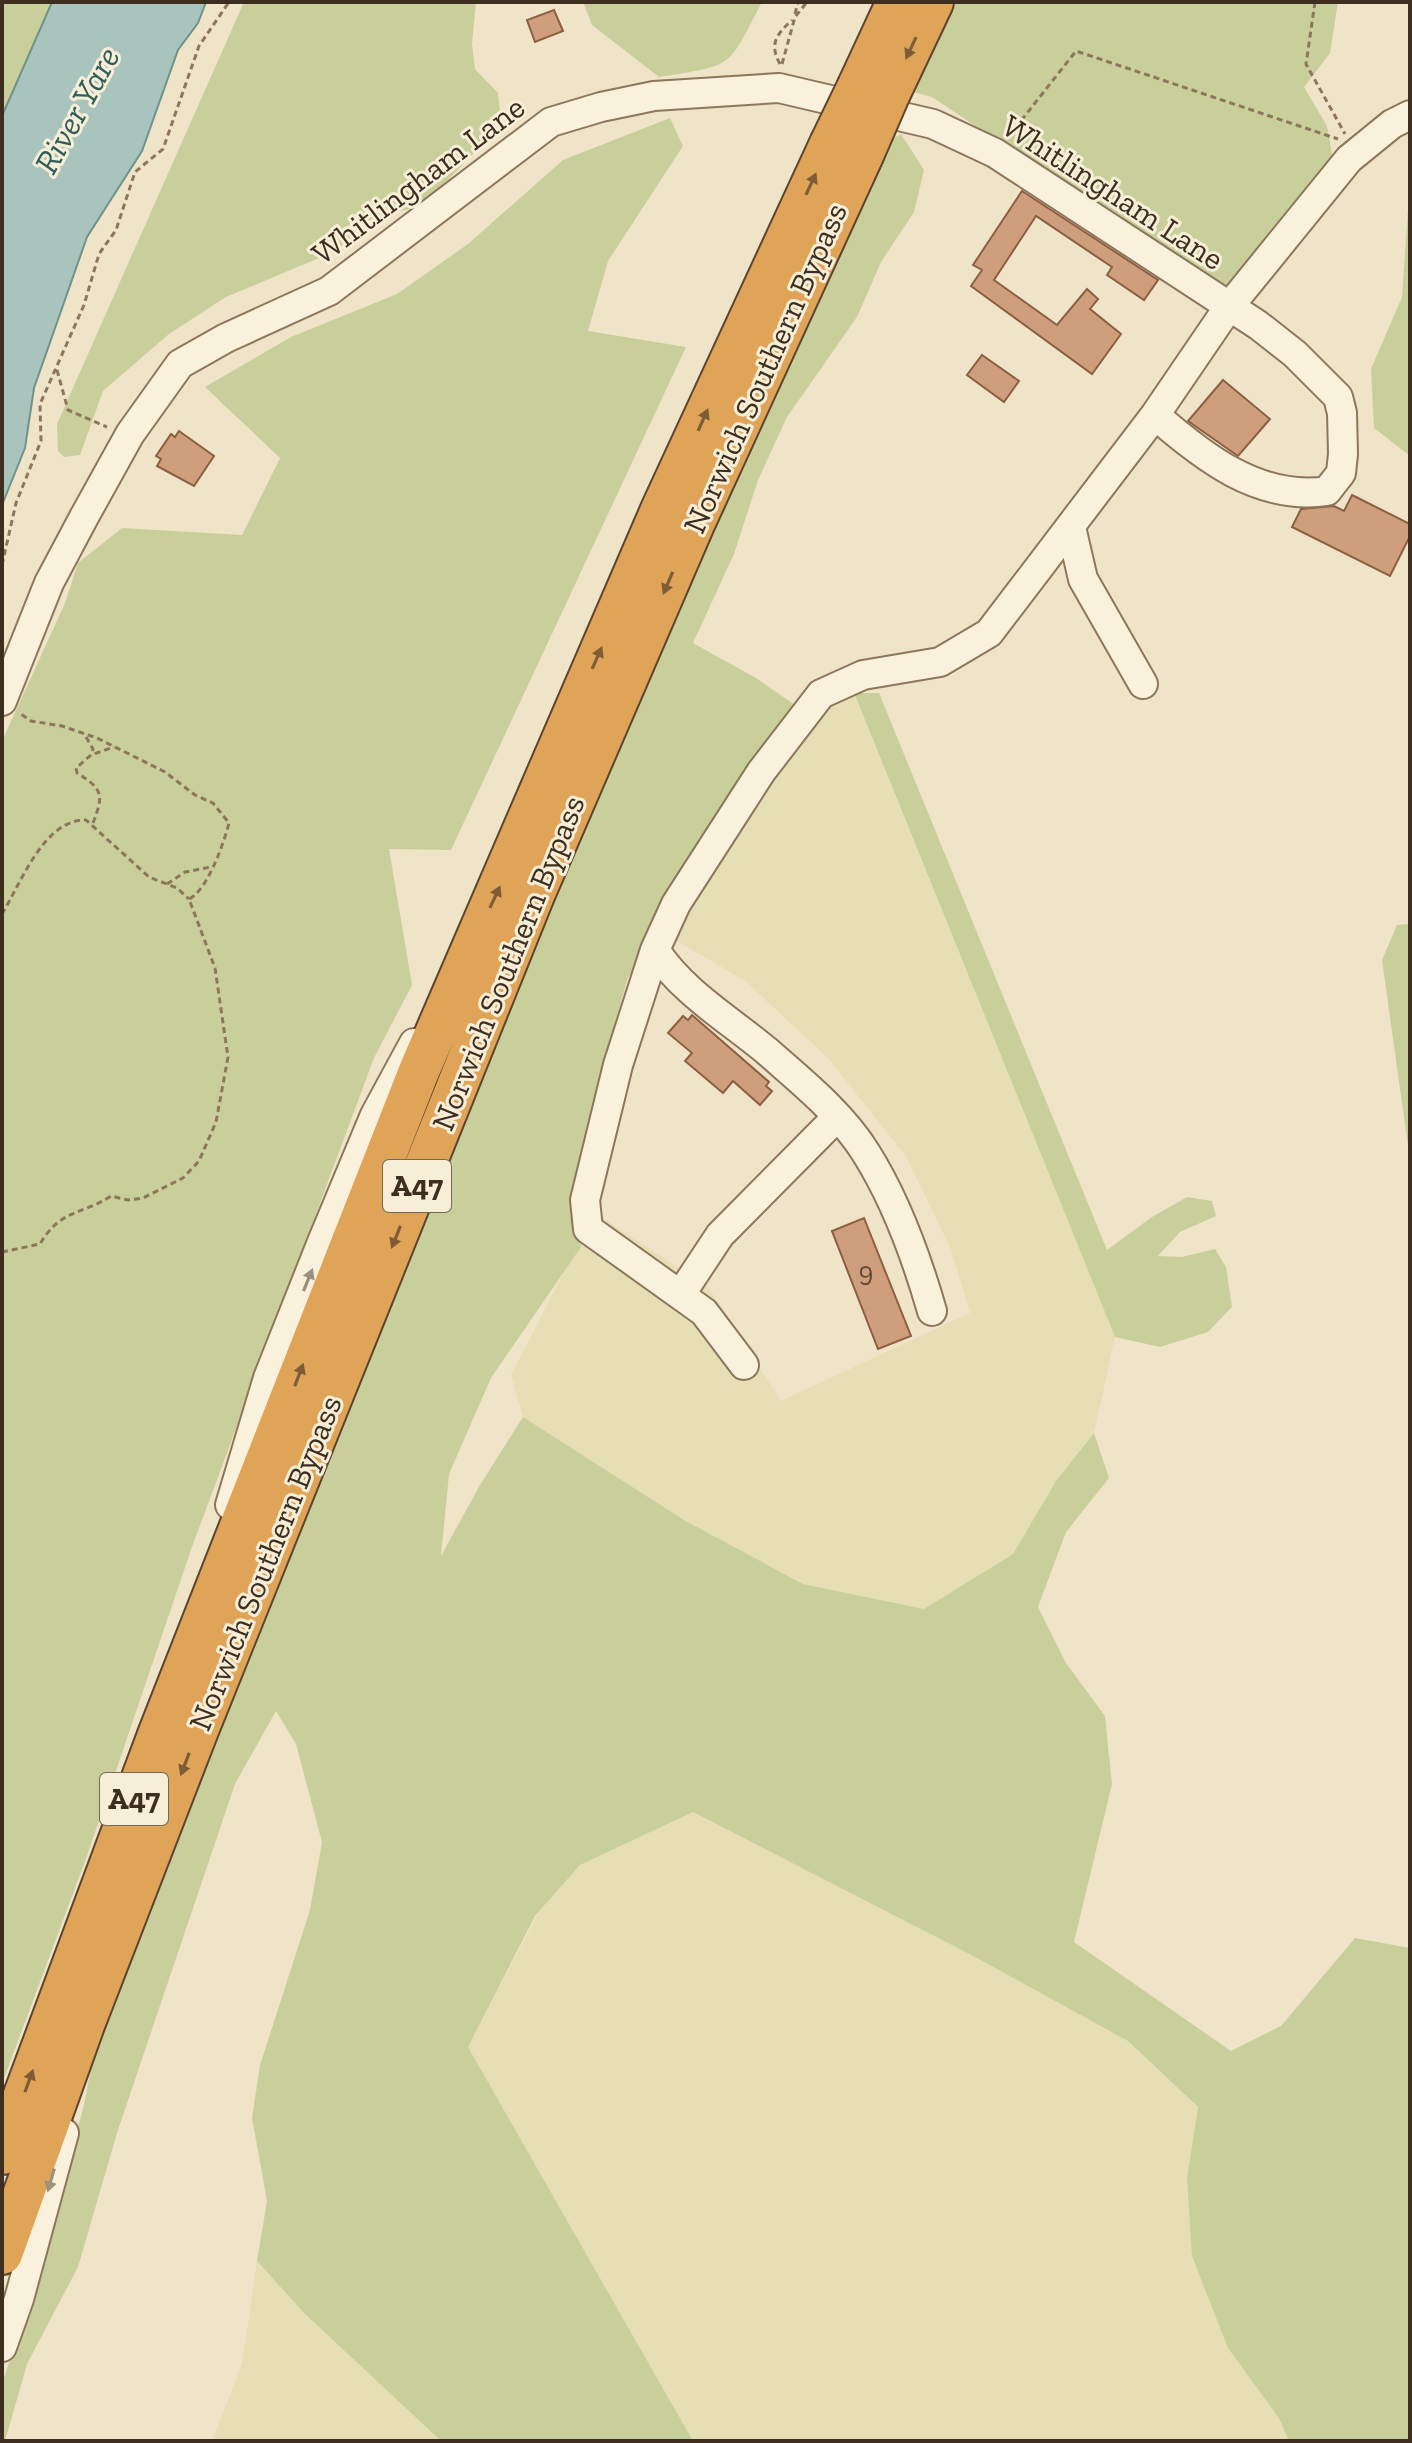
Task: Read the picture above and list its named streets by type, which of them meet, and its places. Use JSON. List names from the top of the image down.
{
  "streets": {
    "highway": ["Norwich Southern Bypass", "A47"],
    "street": ["Whitlingham Lane"]
  },
  "water": ["River Yare"],
  "house_numbers": ["9"]
}
